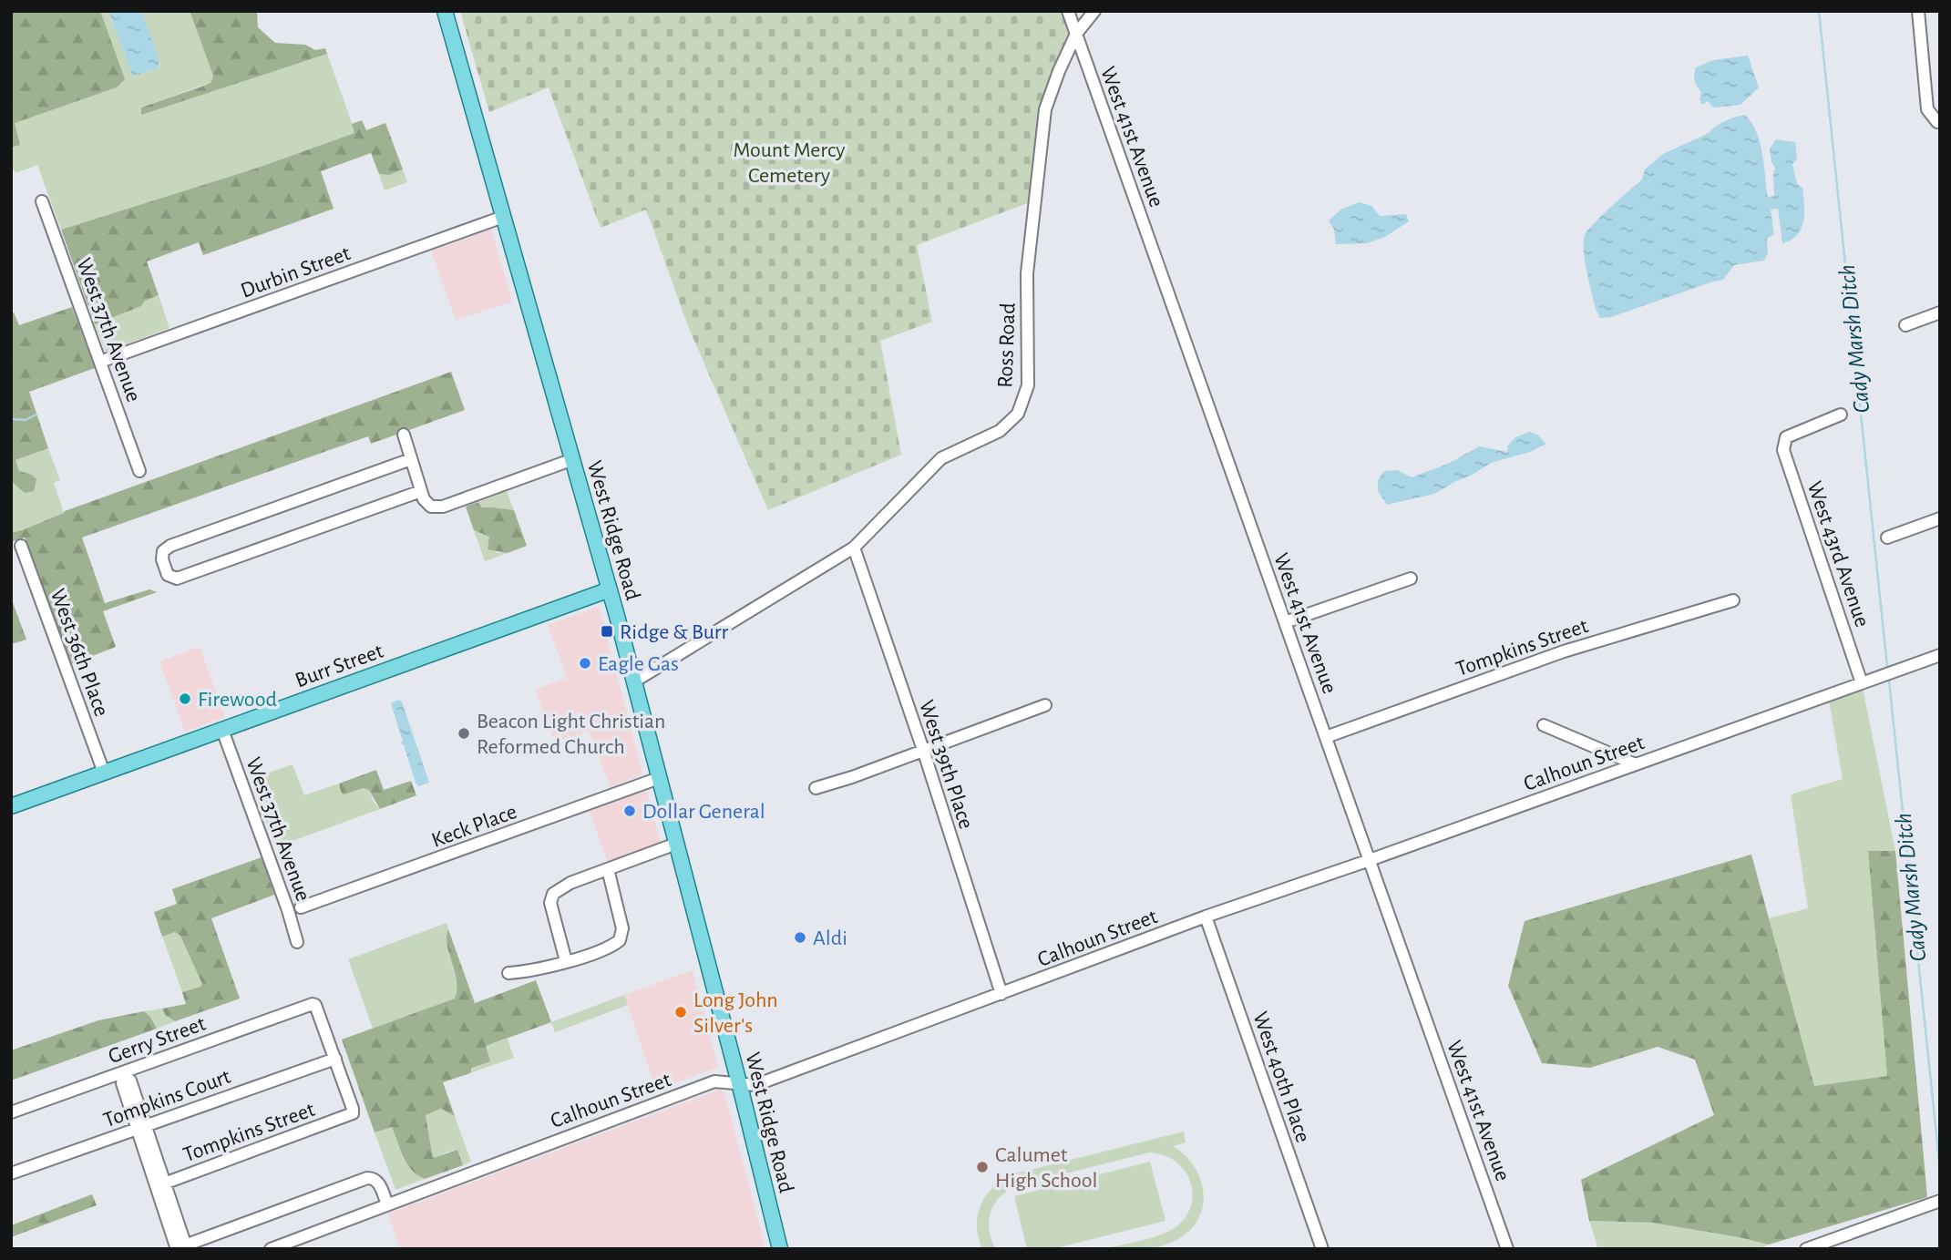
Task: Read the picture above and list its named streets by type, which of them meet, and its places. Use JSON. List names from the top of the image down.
{
  "streets": {
    "main road": ["West Ridge Road", "Burr Street"],
    "street": [
      "West 41st Avenue",
      "Durbin Street",
      "West 37th Avenue",
      "Ross Road",
      "West 43rd Avenue",
      "Tompkins Street",
      "West 36th Place",
      "Calhoun Street",
      "West 39th Place",
      "Keck Place",
      "Gerry Street",
      "West 40th Place",
      "Tompkins Court"
    ]
  },
  "crossings": [
    ["West 41st Avenue", "Ross Road"],
    ["West 41st Avenue", "Tompkins Street"],
    ["West 41st Avenue", "Calhoun Street"],
    ["Durbin Street", "West 37th Avenue"],
    ["Durbin Street", "West Ridge Road"],
    ["West 37th Avenue", "Burr Street"],
    ["Ross Road", "West Ridge Road"],
    ["Ross Road", "West 39th Place"],
    ["West Ridge Road", "Burr Street"],
    ["West Ridge Road", "Calhoun Street"],
    ["West Ridge Road", "Keck Place"],
    ["West 43rd Avenue", "Calhoun Street"],
    ["Tompkins Street", "Gerry Street"],
    ["Tompkins Street", "Tompkins Court"],
    ["West 36th Place", "Burr Street"],
    ["Calhoun Street", "West 39th Place"],
    ["Calhoun Street", "West 40th Place"],
    ["Gerry Street", "Tompkins Court"]
  ],
  "water": ["Cady Marsh Ditch"],
  "parks": ["Mount Mercy Cemetery"],
  "places": {
    "transit": ["Ridge & Burr"],
    "other": [
      "Eagle Gas",
      "Firewood",
      "Beacon Light Christian Reformed Church",
      "Dollar General",
      "Aldi",
      "Long John Silver's",
      "Calumet High School"
    ]
  }
}
